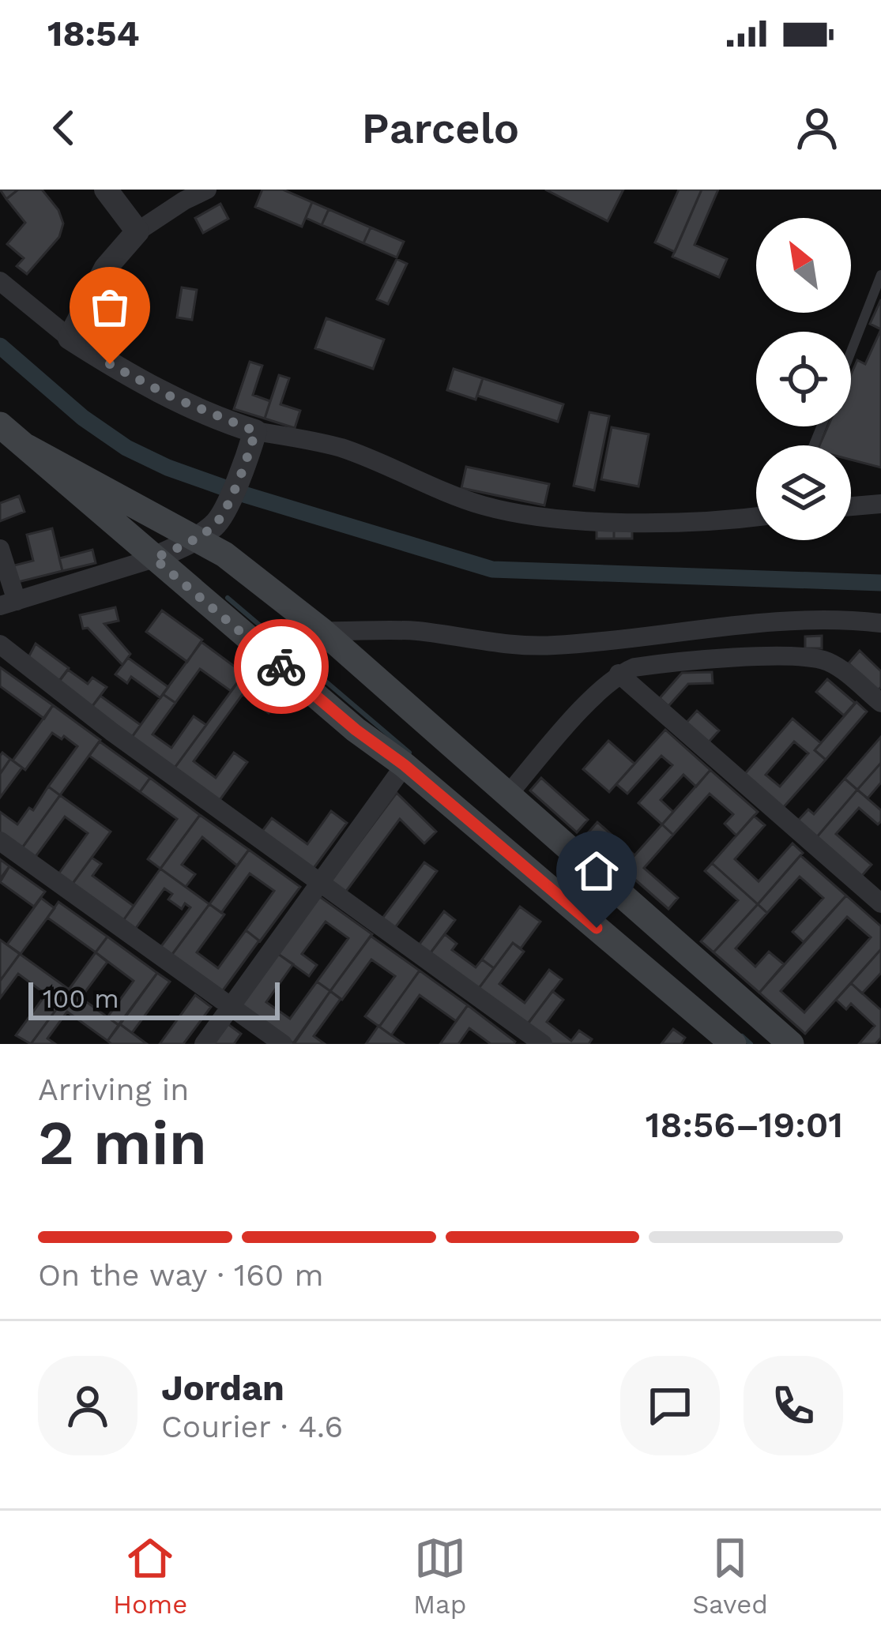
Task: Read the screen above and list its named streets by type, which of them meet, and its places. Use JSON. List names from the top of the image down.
{
  "scale_bar": "100 m",
  "north": "top left",
  "page": {
    "status": "18:54",
    "header": "Parcelo",
    "scale": "100 m",
    "heading": ["2 min", "Arriving in", "18:56–19:01"],
    "panel": ["Jordan", "Courier · 4.6"],
    "bar": "On the way · 160 m",
    "tabs": ["Home", "Map", "Saved"]
  }
}
